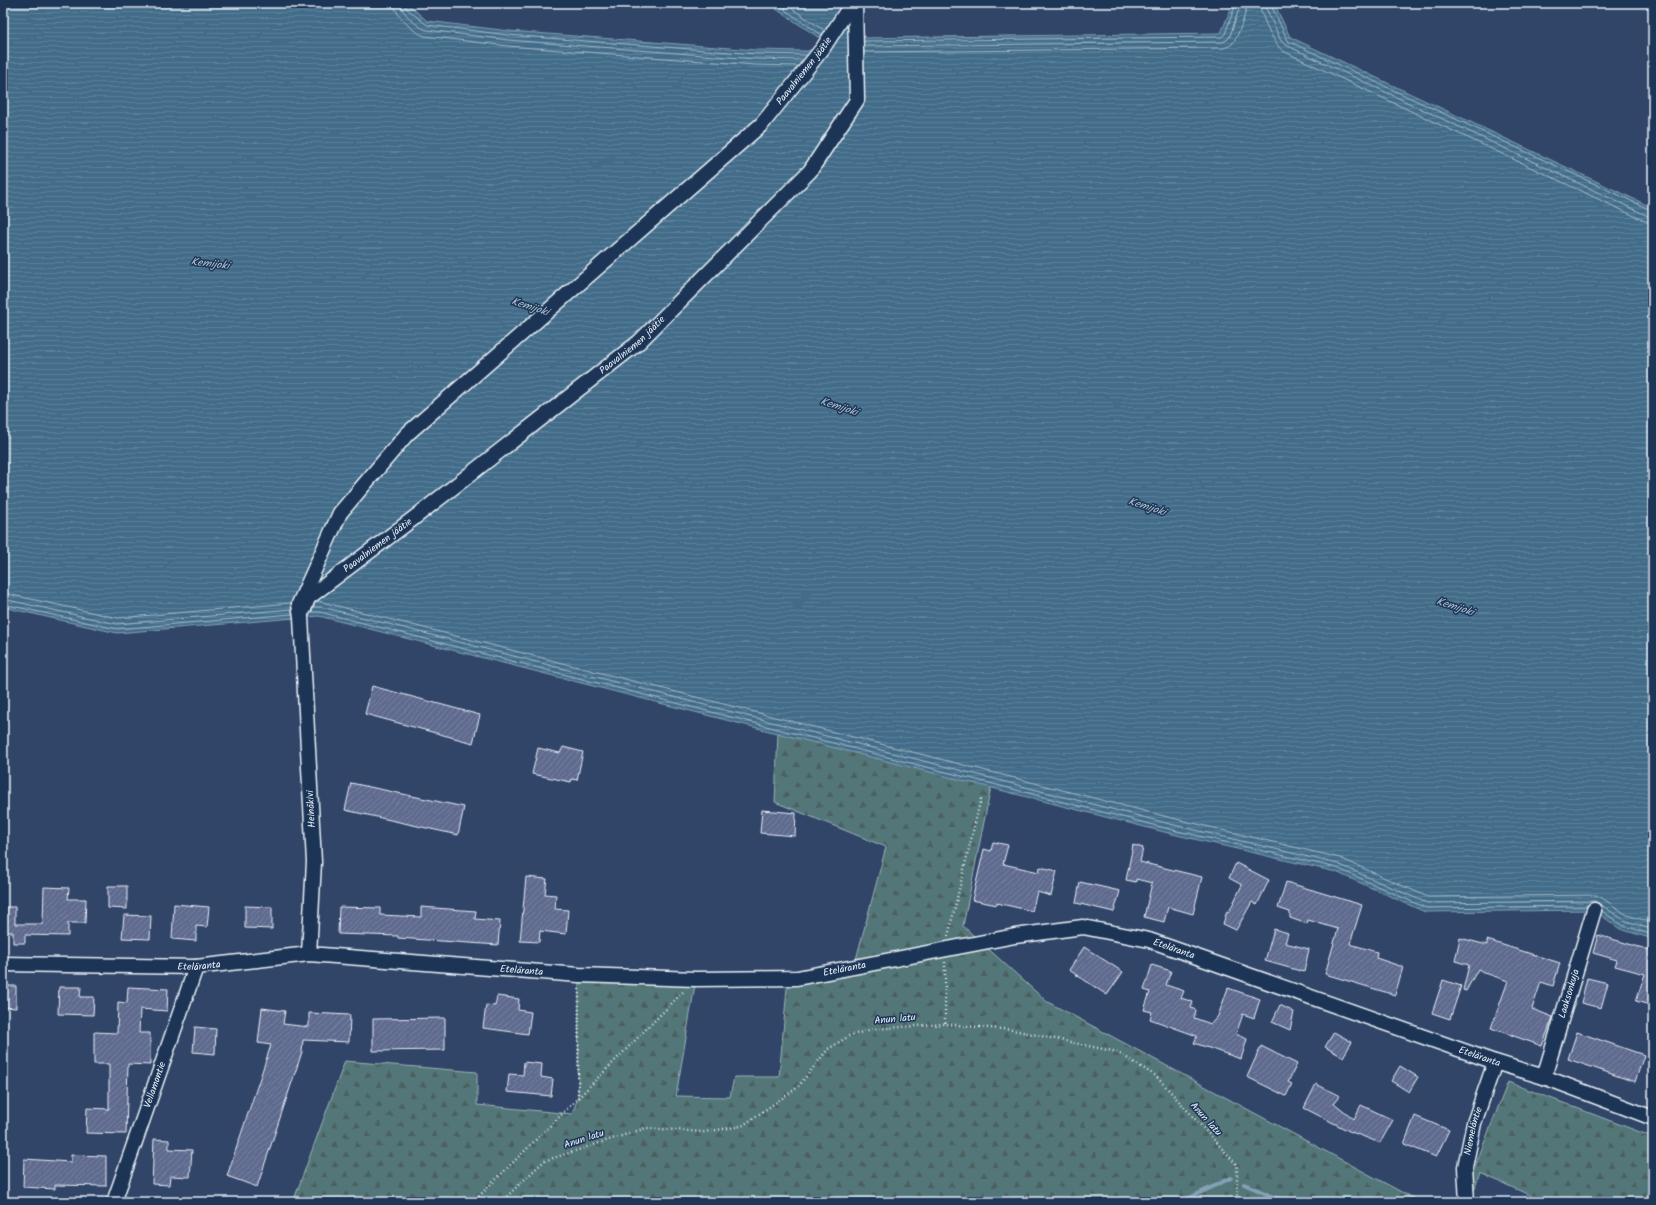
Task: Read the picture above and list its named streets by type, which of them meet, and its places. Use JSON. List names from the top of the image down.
{
  "streets": {
    "street": [
      "Paavalniemen jäätie",
      "Heinäkivi",
      "Eteläranta",
      "Laaksonkuja",
      "Vellamontie",
      "Niemeläntie"
    ],
    "path": ["Anun latu"]
  },
  "crossings": [
    ["Paavalniemen jäätie", "Heinäkivi"],
    ["Heinäkivi", "Eteläranta"],
    ["Eteläranta", "Laaksonkuja"],
    ["Eteläranta", "Vellamontie"],
    ["Eteläranta", "Niemeläntie"]
  ],
  "water": ["Kemijoki"]
}
